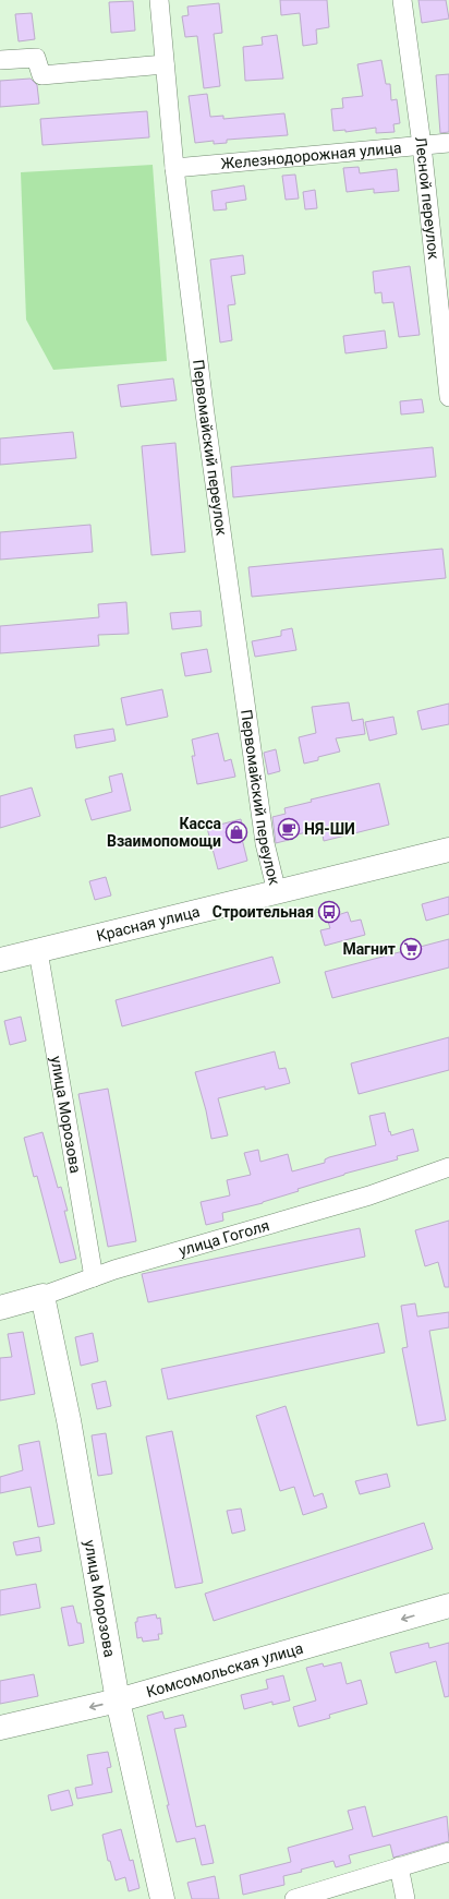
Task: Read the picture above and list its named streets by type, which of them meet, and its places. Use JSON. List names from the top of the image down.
{
  "streets": {
    "street": [
      "Железнодорожная улица",
      "Лесной переулок",
      "Первомайский переулок",
      "Красная улица",
      "улица Морозова",
      "улица Гоголя",
      "Комсомольская улица"
    ]
  },
  "crossings": [
    ["Железнодорожная улица", "Лесной переулок"],
    ["Железнодорожная улица", "Первомайский переулок"],
    ["Первомайский переулок", "Красная улица"],
    ["Красная улица", "улица Морозова"],
    ["улица Морозова", "улица Гоголя"],
    ["улица Морозова", "Комсомольская улица"]
  ],
  "one_way": ["Комсомольская улица"],
  "places": {
    "cafe": ["НЯ-ШИ"],
    "shop": ["Касса Взаимопомощи"],
    "bus stop": ["Строительная"],
    "supermarket": ["Магнит"]
  }
}
